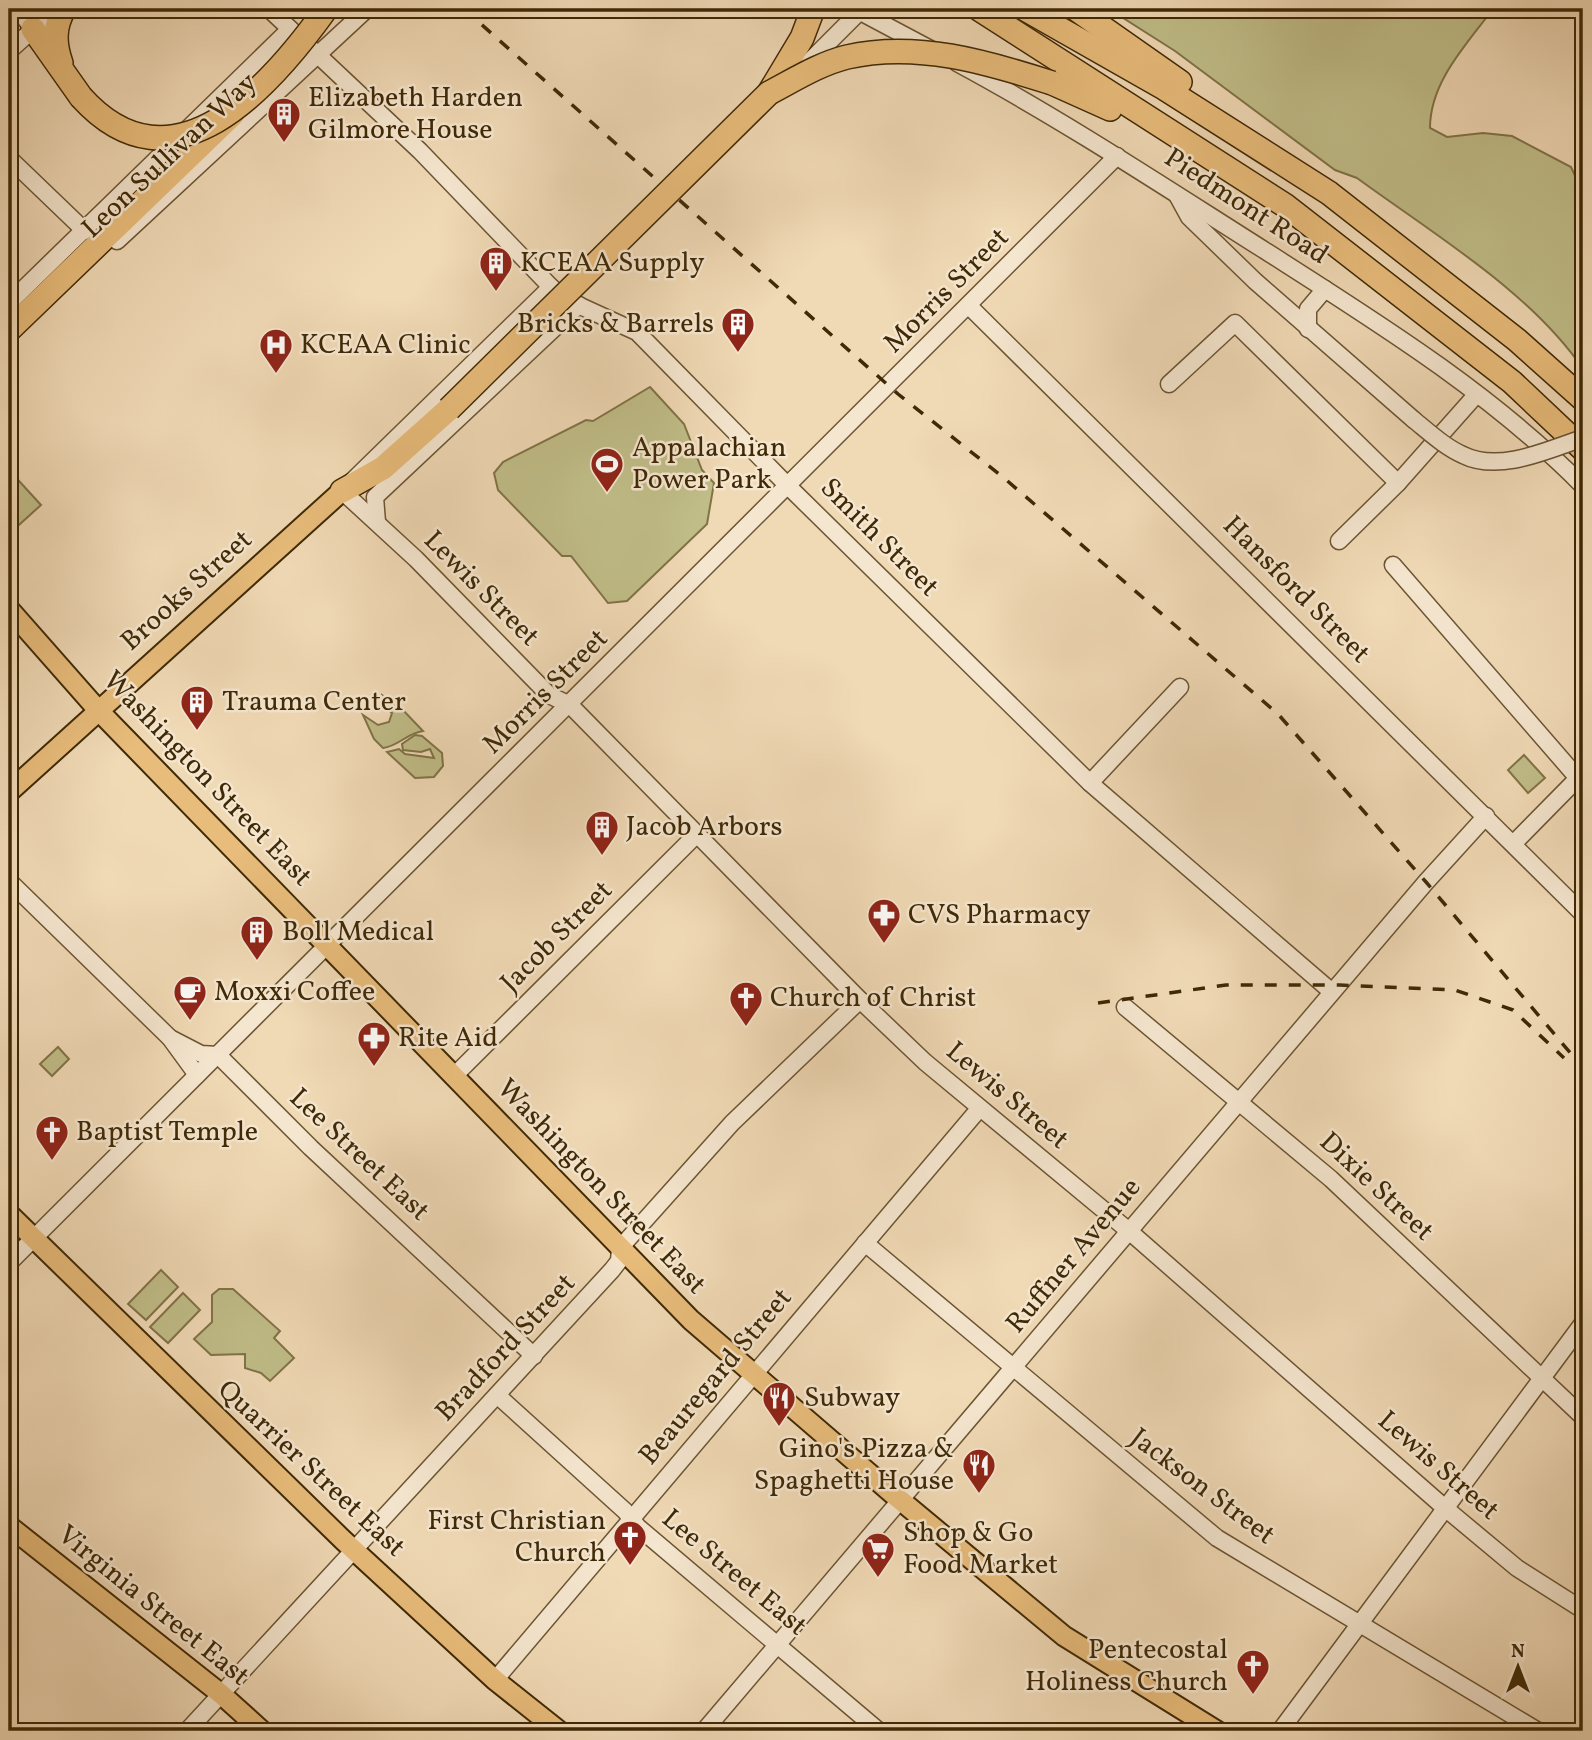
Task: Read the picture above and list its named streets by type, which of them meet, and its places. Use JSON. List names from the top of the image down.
{
  "streets": {
    "main road": [
      "Brooks Street",
      "Washington Street East",
      "Quarrier Street East",
      "Virginia Street East"
    ],
    "street": [
      "Leon Sullivan Way",
      "Piedmont Road",
      "Morris Street",
      "Smith Street",
      "Lewis Street",
      "Hansford Street",
      "Jacob Street",
      "Lee Street East",
      "Dixie Street",
      "Ruffner Avenue",
      "Bradford Street",
      "Beauregard Street",
      "Jackson Street"
    ]
  },
  "crossings": [
    ["Leon Sullivan Way", "Smith Street"],
    ["Piedmont Road", "Morris Street"],
    ["Morris Street", "Smith Street"],
    ["Morris Street", "Lewis Street"],
    ["Morris Street", "Hansford Street"],
    ["Morris Street", "Washington Street East"],
    ["Morris Street", "Lee Street East"],
    ["Morris Street", "Quarrier Street East"],
    ["Smith Street", "Ruffner Avenue"],
    ["Lewis Street", "Brooks Street"],
    ["Lewis Street", "Jacob Street"],
    ["Lewis Street", "Ruffner Avenue"],
    ["Lewis Street", "Bradford Street"],
    ["Lewis Street", "Beauregard Street"],
    ["Hansford Street", "Ruffner Avenue"],
    ["Brooks Street", "Washington Street East"],
    ["Washington Street East", "Jacob Street"],
    ["Washington Street East", "Ruffner Avenue"],
    ["Washington Street East", "Bradford Street"],
    ["Washington Street East", "Beauregard Street"],
    ["Lee Street East", "Ruffner Avenue"],
    ["Lee Street East", "Bradford Street"],
    ["Lee Street East", "Beauregard Street"],
    ["Dixie Street", "Ruffner Avenue"],
    ["Ruffner Avenue", "Jackson Street"],
    ["Bradford Street", "Quarrier Street East"],
    ["Bradford Street", "Virginia Street East"],
    ["Beauregard Street", "Quarrier Street East"],
    ["Beauregard Street", "Jackson Street"]
  ],
  "places": {
    "building": [
      "Elizabeth Harden Gilmore House",
      "KCEAA Supply",
      "Bricks & Barrels",
      "Trauma Center",
      "Jacob Arbors",
      "Boll Medical"
    ],
    "hospital": ["KCEAA Clinic"],
    "sports": ["Appalachian Power Park"],
    "pharmacy": ["CVS Pharmacy", "Rite Aid"],
    "cafe": ["Moxxi Coffee"],
    "church": [
      "Church of Christ",
      "Baptist Temple",
      "First Christian Church",
      "Pentecostal Holiness Church"
    ],
    "restaurant": ["Subway", "Gino's Pizza & Spaghetti House"],
    "supermarket": ["Shop & Go Food Market"]
  },
  "north": "top"
}
